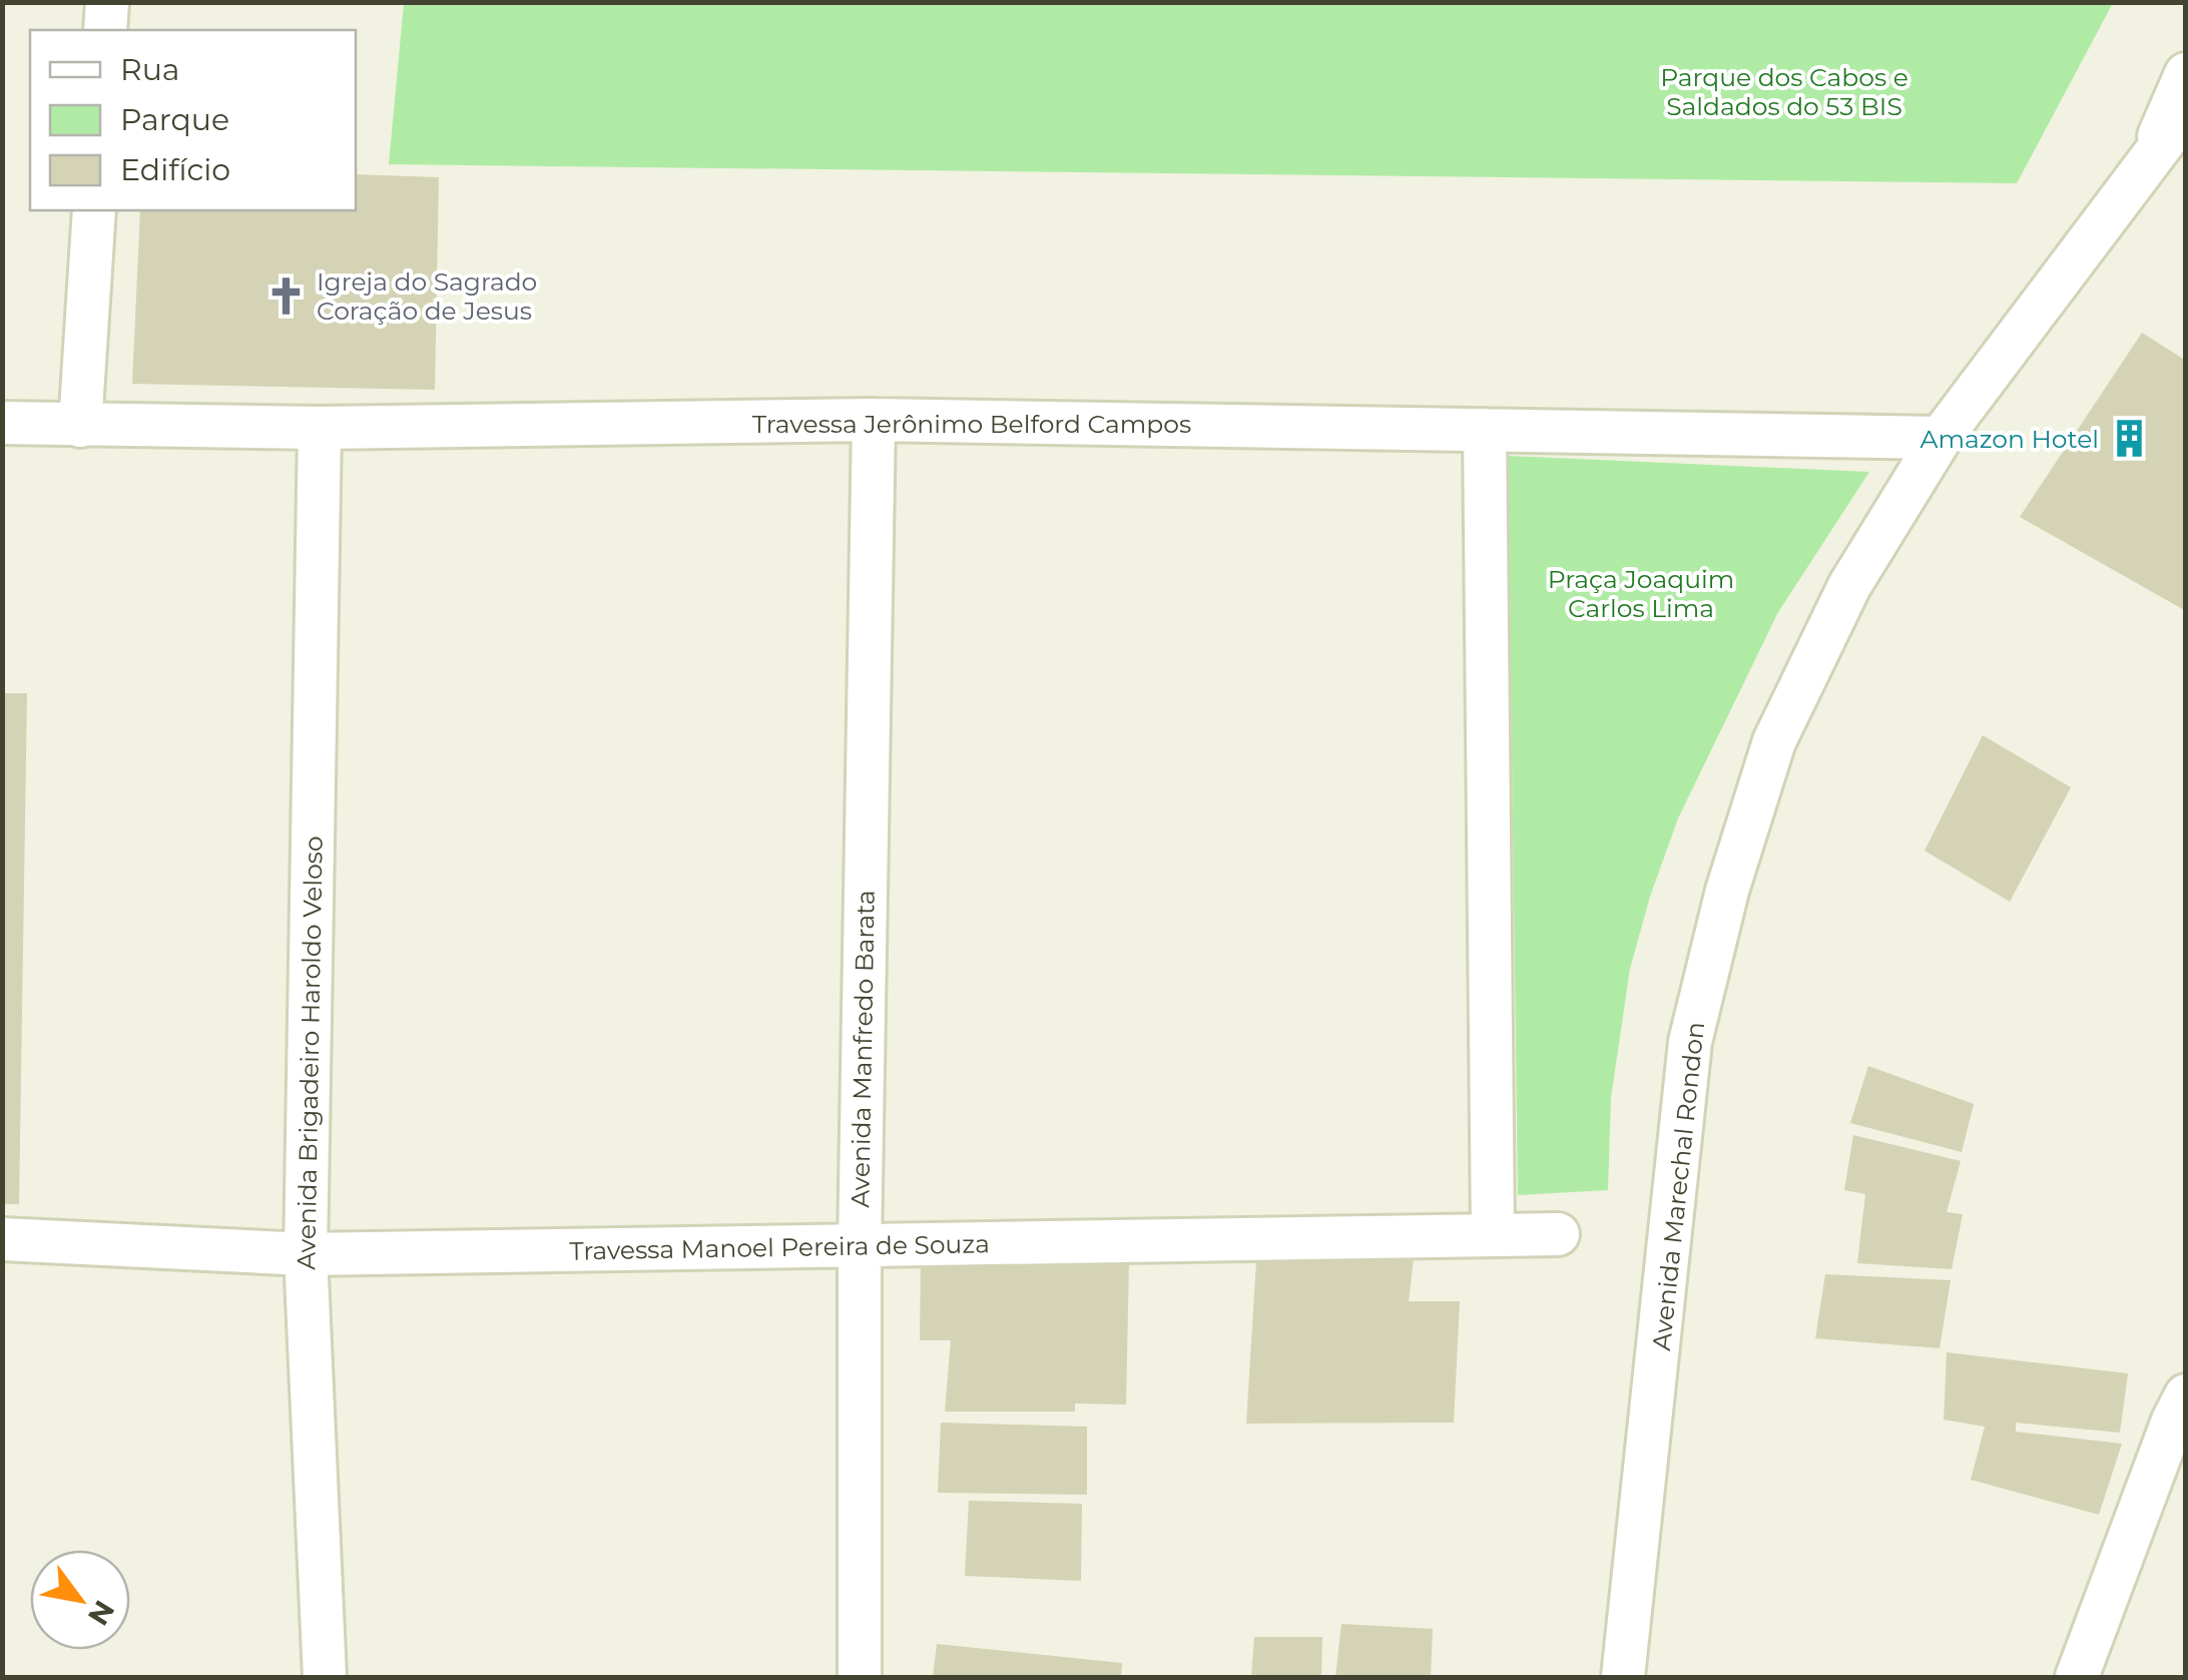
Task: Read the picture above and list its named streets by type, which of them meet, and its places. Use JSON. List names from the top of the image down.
{
  "streets": {
    "street": [
      "Travessa Jerônimo Belford Campos",
      "Avenida Manfredo Barata",
      "Avenida Brigadeiro Haroldo Veloso",
      "Avenida Marechal Rondon",
      "Travessa Manoel Pereira de Souza"
    ]
  },
  "crossings": [
    ["Travessa Jerônimo Belford Campos", "Avenida Manfredo Barata"],
    ["Travessa Jerônimo Belford Campos", "Avenida Brigadeiro Haroldo Veloso"],
    ["Travessa Jerônimo Belford Campos", "Avenida Marechal Rondon"],
    ["Avenida Manfredo Barata", "Travessa Manoel Pereira de Souza"],
    ["Avenida Brigadeiro Haroldo Veloso", "Travessa Manoel Pereira de Souza"]
  ],
  "parks": ["Parque dos Cabos e Saldados do 53 BIS", "Praça Joaquim Carlos Lima"],
  "places": {
    "church": ["Igreja do Sagrado Coração de Jesus"],
    "building": ["Amazon Hotel"]
  },
  "legend": ["Rua", "Parque", "Edifício"],
  "north": "bottom right"
}
